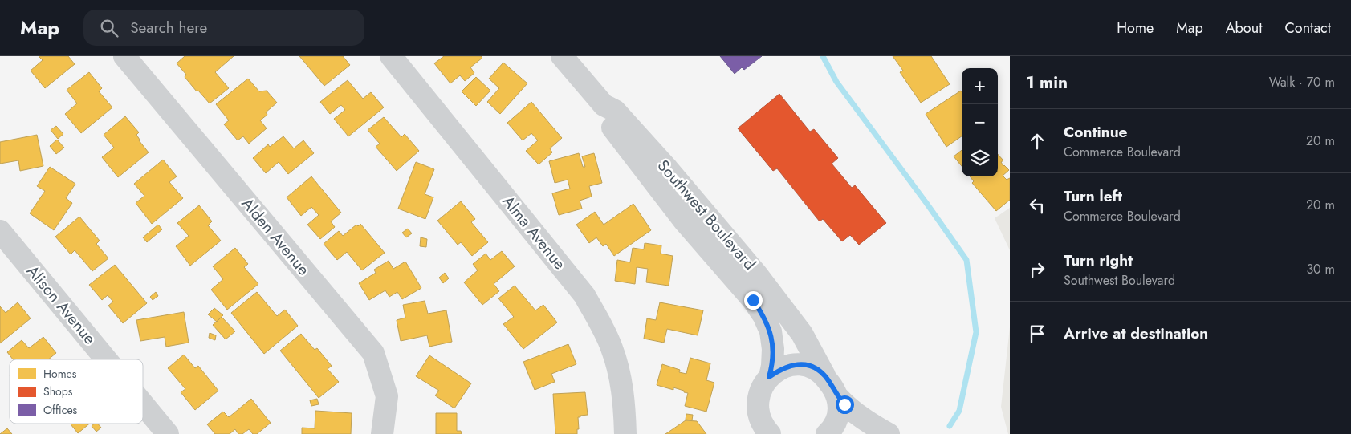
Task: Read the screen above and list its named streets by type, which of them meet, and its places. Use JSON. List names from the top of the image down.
{
  "streets": {
    "street": [
      "Southwest Boulevard",
      "Alma Avenue",
      "Alden Avenue",
      "Alison Avenue"
    ]
  },
  "legend": ["Homes", "Shops", "Offices"],
  "page": {
    "header": "Map",
    "search": "Search here",
    "nav": [
      "Home",
      "Map",
      "About",
      "Contact"
    ],
    "heading": ["1 min", "Walk · 70 m"],
    "map_buttons": ["+", "−"],
    "list": [
      ["Continue", "Commerce Boulevard", "20 m"],
      ["Turn left", "Commerce Boulevard", "20 m"],
      ["Turn right", "Southwest Boulevard", "30 m"],
      "Arrive at destination"
    ]
  }
}
